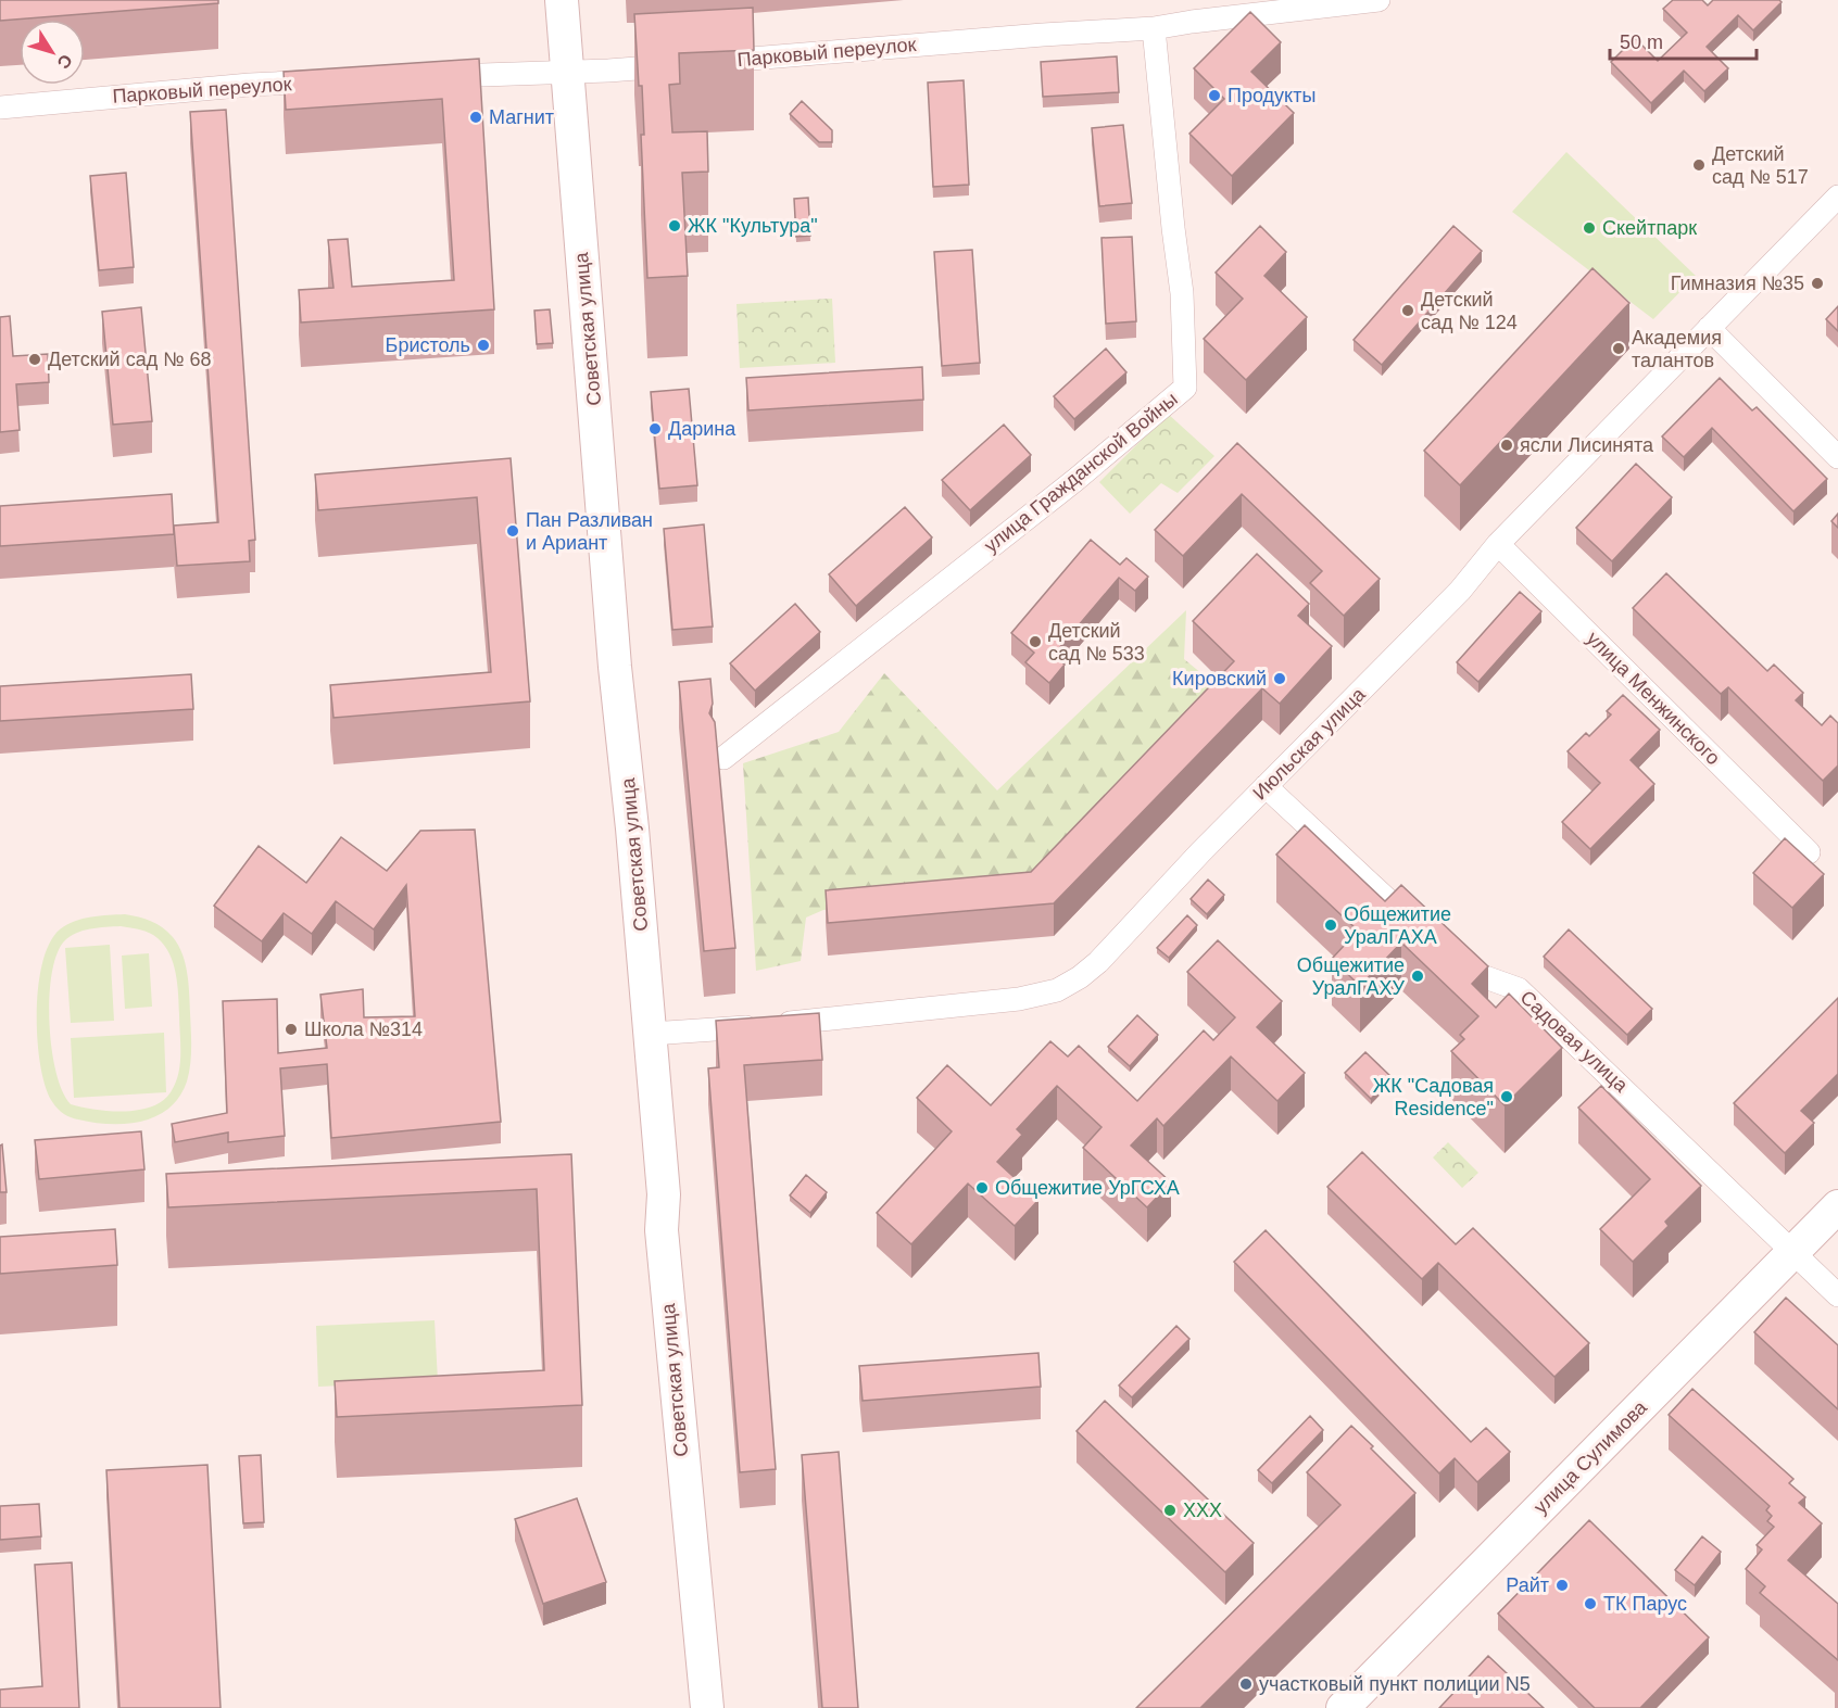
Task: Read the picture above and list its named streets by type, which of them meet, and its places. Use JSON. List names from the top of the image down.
{
  "streets": {
    "street": [
      "Парковый переулок",
      "Советская улица",
      "улица Гражданской Войны",
      "улица Менжинского",
      "Июльская улица",
      "Садовая улица",
      "улица Сулимова"
    ]
  },
  "crossings": [
    ["Парковый переулок", "Советская улица"],
    ["Парковый переулок", "улица Гражданской Войны"],
    ["Советская улица", "Июльская улица"],
    ["улица Менжинского", "Июльская улица"],
    ["Садовая улица", "улица Сулимова"]
  ],
  "places": [
    "Продукты",
    "Магнит",
    "Детский сад № 517",
    "ЖК \"Культура\"",
    "Скейтпарк",
    "Гимназия №35",
    "Детский сад № 124",
    "Бристоль",
    "Академия талантов",
    "Детский сад № 68",
    "Дарина",
    "ясли Лисинята",
    "Пан Разливан и Ариант",
    "Детский сад № 533",
    "Кировский",
    "Общежитие УралГАХА",
    "Общежитие УралГАХУ",
    "Школа №314",
    "ЖК \"Садовая Residence\"",
    "Общежитие УрГСХА",
    "XXX",
    "Райт",
    "ТК Парус",
    "участковый пункт полиции N5"
  ],
  "scale_bar": "50 m",
  "north": "bottom right"
}
